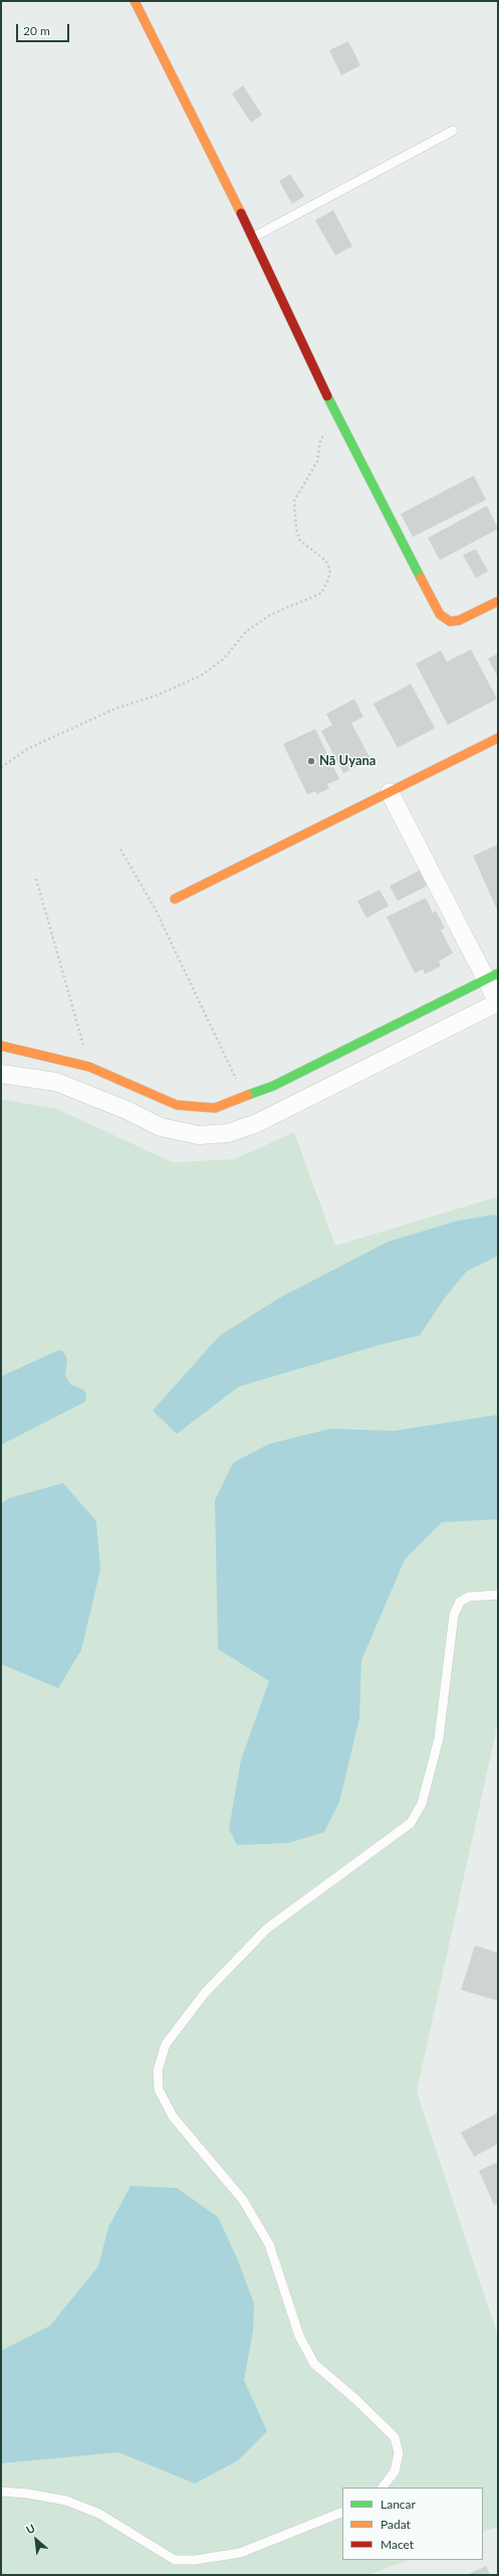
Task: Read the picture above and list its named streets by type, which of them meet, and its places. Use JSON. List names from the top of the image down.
{
  "places": ["Nā Uyana"],
  "legend": ["Lancar", "Padat", "Macet"],
  "scale_bar": "20 m",
  "north": "top left"
}
